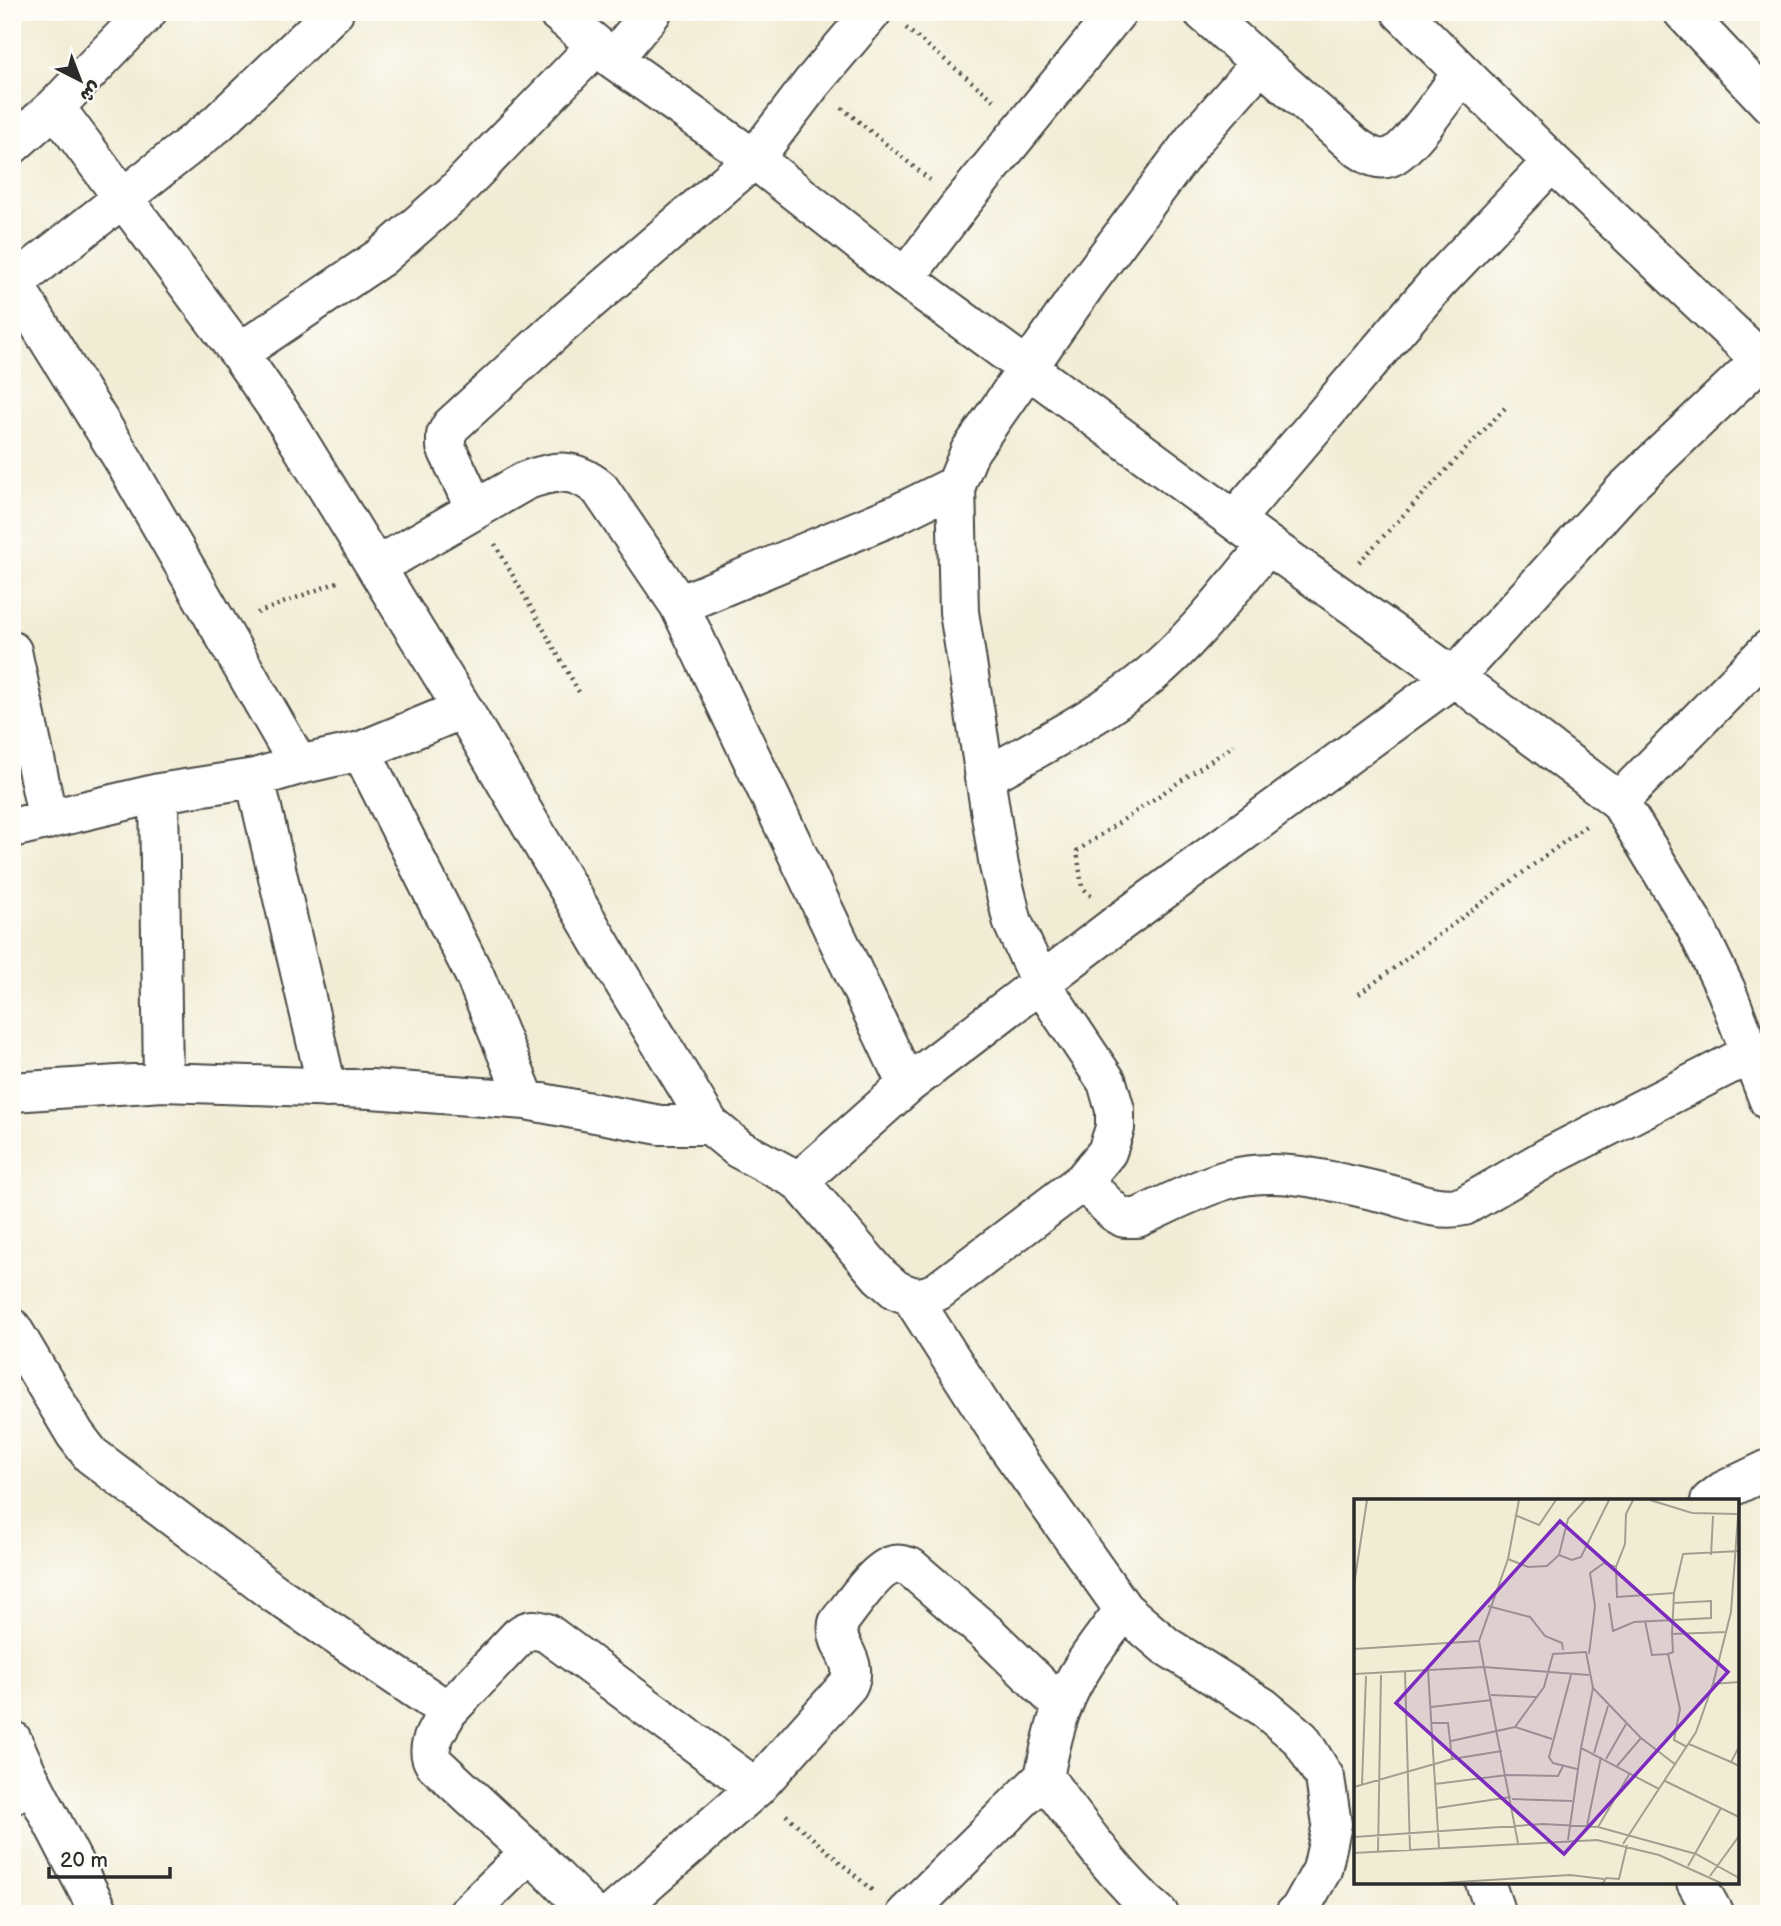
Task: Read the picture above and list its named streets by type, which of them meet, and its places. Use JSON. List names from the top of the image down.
{
  "scale_bar": "20 m",
  "north": "bottom right"
}
